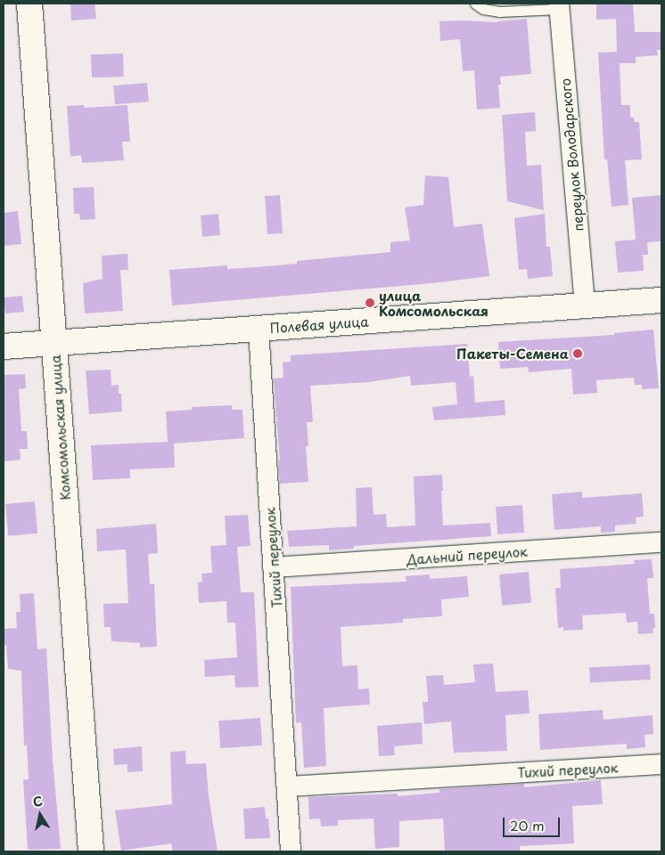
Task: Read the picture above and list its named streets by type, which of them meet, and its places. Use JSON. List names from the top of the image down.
{
  "streets": {
    "street": [
      "переулок Володарского",
      "Полевая улица",
      "Комсомольская улица",
      "Дальний переулок",
      "Тихий переулок"
    ]
  },
  "crossings": [
    ["переулок Володарского", "Полевая улица"],
    ["Полевая улица", "Комсомольская улица"],
    ["Полевая улица", "Тихий переулок"],
    ["Дальний переулок", "Тихий переулок"]
  ],
  "places": ["улица Комсомольская", "Пакеты-Семена"],
  "scale_bar": "20 m",
  "north": "top"
}
